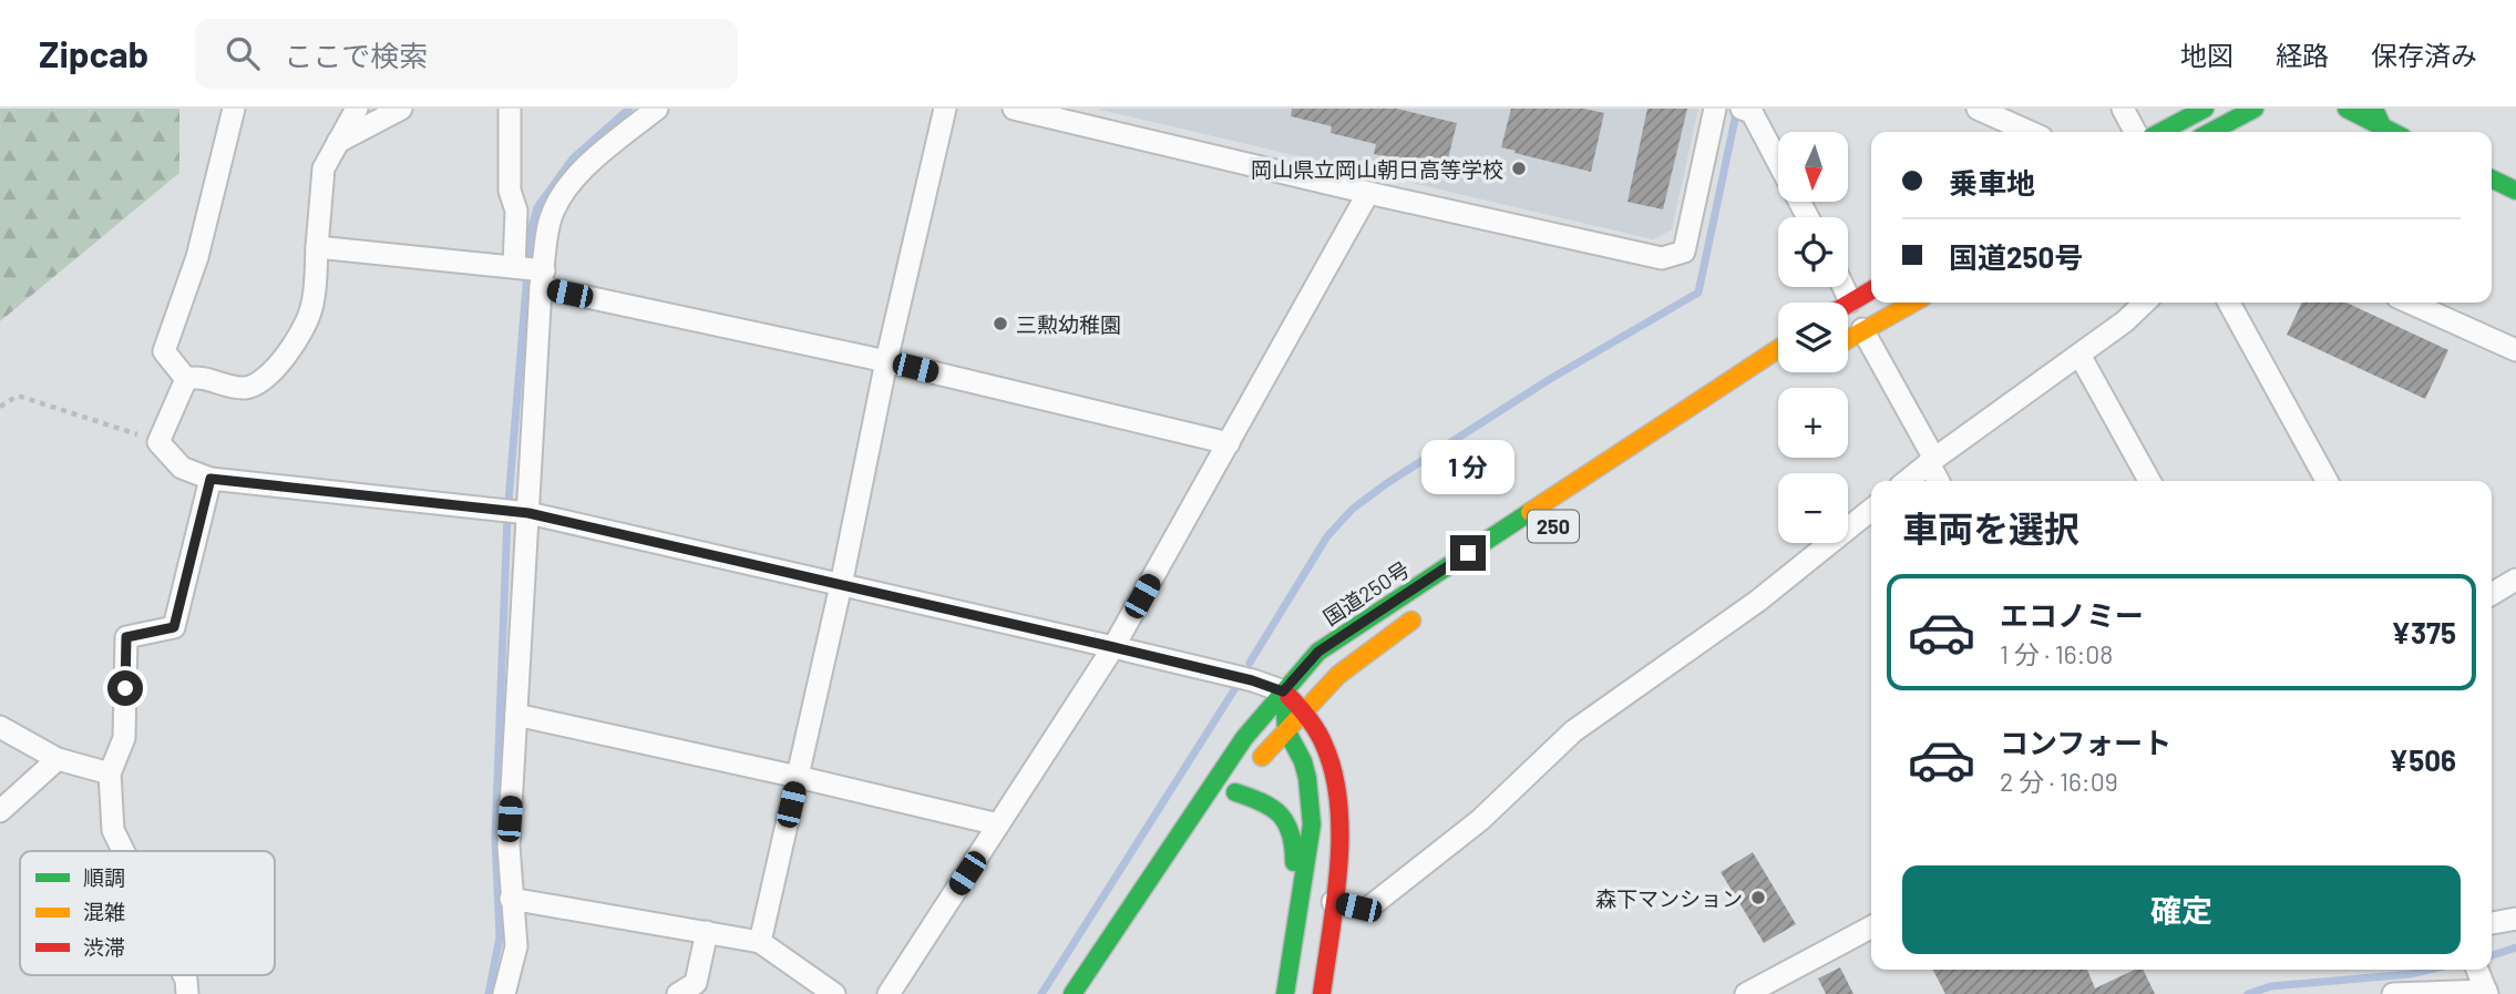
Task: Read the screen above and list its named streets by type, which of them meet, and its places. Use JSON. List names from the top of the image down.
{
  "streets": {
    "main road": ["250", "国道250号"]
  },
  "places": ["岡山県立岡山朝日高等学校", "三勲幼稚園", "森下マンション"],
  "legend": ["順調", "混雑", "渋滞"],
  "north": "bottom",
  "page": {
    "header": "Zipcab",
    "search": "ここで検索",
    "nav": ["地図", "経路", "保存済み"],
    "map_buttons": ["+", "−"],
    "banner": ["乗車地", "国道250号"],
    "bubble": "1 分",
    "heading": "車両を選択",
    "list": [
      {
        "name": "エコノミー",
        "note": "1 分 · 16:08",
        "value": "¥375"
      },
      {
        "name": "コンフォート",
        "note": "2 分 · 16:09",
        "value": "¥506"
      }
    ],
    "buttons": "確定"
  }
}
